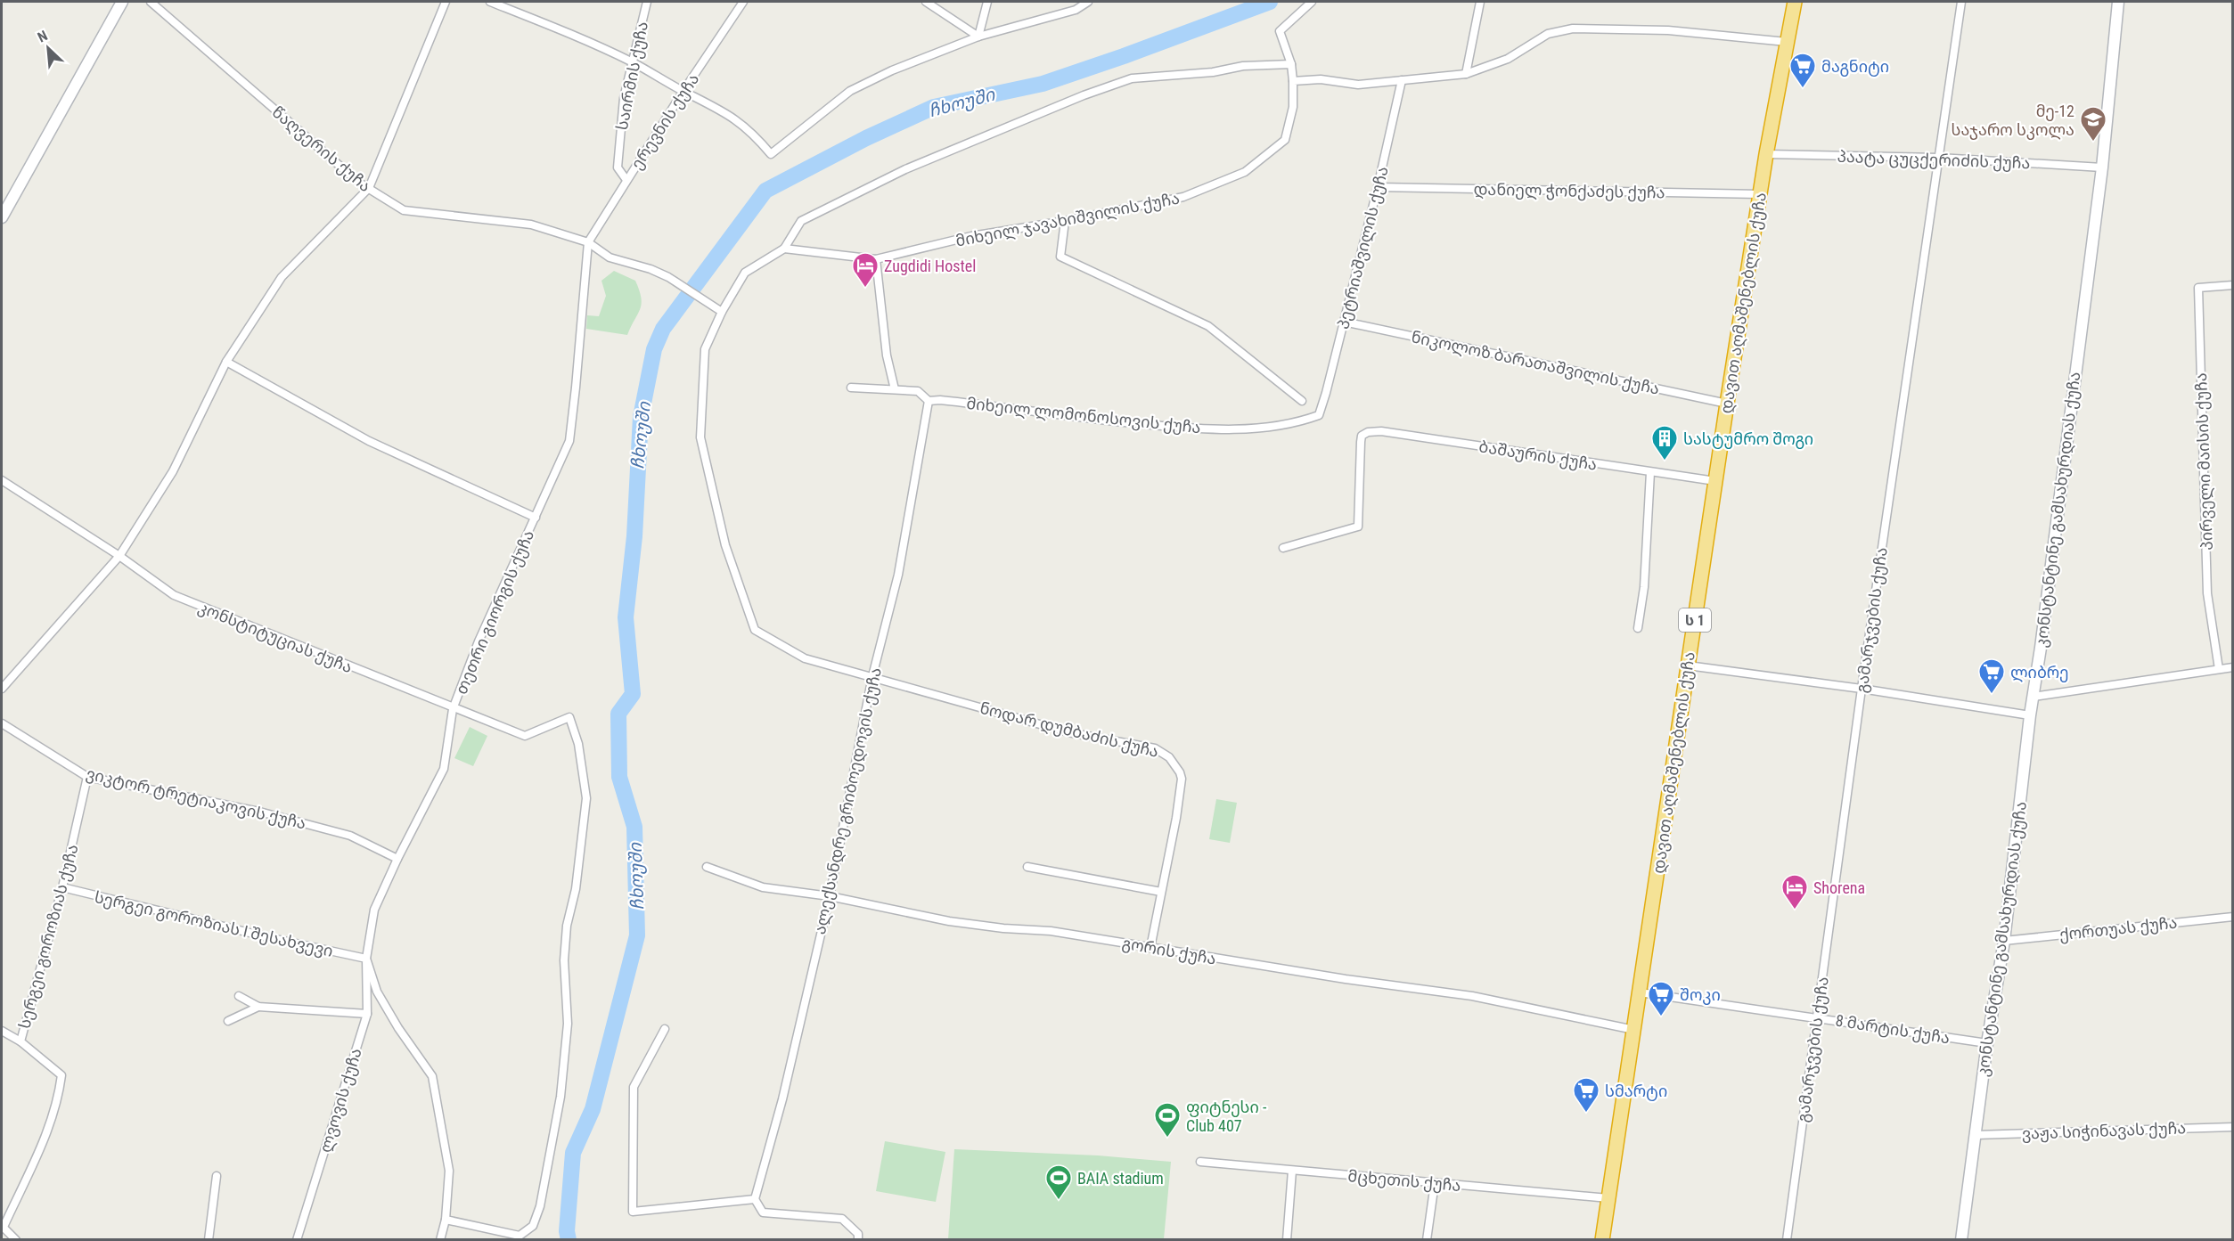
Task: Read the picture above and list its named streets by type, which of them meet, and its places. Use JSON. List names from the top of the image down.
{
  "streets": {
    "highway": ["დავით აღმაშენებლის ქუჩა", "ს 1"],
    "main road": ["კონსტანტინე გამსახურდიას ქუჩა"],
    "street": [
      "საირმის ქუჩა",
      "ერევნის ქუჩა",
      "წაღვერის ქუჩა",
      "პაატა ცუცქერიძის ქუჩა",
      "დანიელ ჭონქაძეს ქუჩა",
      "მიხეილ ჯავახიშვილის ქუჩა",
      "პეტრიაშვილის ქუჩა",
      "ნიკოლოზ ბარათაშვილის ქუჩა",
      "მიხეილ ლომონოსოვის ქუჩა",
      "ბაშაურის ქუჩა",
      "პირველი მაისის ქუჩა",
      "თეთრი გიორგის ქუჩა",
      "გამარჯვების ქუჩა",
      "კონსტიტუციას ქუჩა",
      "ნოდარ დუმბაძის ქუჩა",
      "ვიკტორ ტრეტიაკოვის ქუჩა",
      "ალექსანდრე გრიბოედოვის ქუჩა",
      "სერგეი გოროზიას I შესახვევი",
      "ქორთუას ქუჩა",
      "სერგეი გოროზიას ქუჩა",
      "გორის ქუჩა",
      "8 მარტის ქუჩა",
      "ლვოვის ქუჩა",
      "ვაჟა სიჭინავას ქუჩა",
      "მცხეთის ქუჩა"
    ]
  },
  "crossings": [
    ["საირმის ქუჩა", "ერევნის ქუჩა"],
    ["ერევნის ქუჩა", "წაღვერის ქუჩა"],
    ["ერევნის ქუჩა", "თეთრი გიორგის ქუჩა"],
    ["წაღვერის ქუჩა", "თეთრი გიორგის ქუჩა"],
    ["წაღვერის ქუჩა", "ნოდარ დუმბაძის ქუჩა"],
    ["პაატა ცუცქერიძის ქუჩა", "დავით აღმაშენებლის ქუჩა"],
    ["პაატა ცუცქერიძის ქუჩა", "კონსტანტინე გამსახურდიას ქუჩა"],
    ["პაატა ცუცქერიძის ქუჩა", "გამარჯვების ქუჩა"],
    ["დანიელ ჭონქაძეს ქუჩა", "პეტრიაშვილის ქუჩა"],
    ["დანიელ ჭონქაძეს ქუჩა", "დავით აღმაშენებლის ქუჩა"],
    ["მიხეილ ჯავახიშვილის ქუჩა", "ნოდარ დუმბაძის ქუჩა"],
    ["პეტრიაშვილის ქუჩა", "ნიკოლოზ ბარათაშვილის ქუჩა"],
    ["პეტრიაშვილის ქუჩა", "მიხეილ ლომონოსოვის ქუჩა"],
    ["დავით აღმაშენებლის ქუჩა", "ნიკოლოზ ბარათაშვილის ქუჩა"],
    ["დავით აღმაშენებლის ქუჩა", "ბაშაურის ქუჩა"],
    ["დავით აღმაშენებლის ქუჩა", "გორის ქუჩა"],
    ["დავით აღმაშენებლის ქუჩა", "8 მარტის ქუჩა"],
    ["დავით აღმაშენებლის ქუჩა", "მცხეთის ქუჩა"],
    ["მიხეილ ლომონოსოვის ქუჩა", "ალექსანდრე გრიბოედოვის ქუჩა"],
    ["კონსტანტინე გამსახურდიას ქუჩა", "ქორთუას ქუჩა"],
    ["კონსტანტინე გამსახურდიას ქუჩა", "8 მარტის ქუჩა"],
    ["კონსტანტინე გამსახურდიას ქუჩა", "ვაჟა სიჭინავას ქუჩა"],
    ["თეთრი გიორგის ქუჩა", "კონსტიტუციას ქუჩა"],
    ["თეთრი გიორგის ქუჩა", "ვიკტორ ტრეტიაკოვის ქუჩა"],
    ["თეთრი გიორგის ქუჩა", "სერგეი გოროზიას I შესახვევი"],
    ["თეთრი გიორგის ქუჩა", "ლვოვის ქუჩა"],
    ["გამარჯვების ქუჩა", "8 მარტის ქუჩა"],
    ["ნოდარ დუმბაძის ქუჩა", "ალექსანდრე გრიბოედოვის ქუჩა"],
    ["ნოდარ დუმბაძის ქუჩა", "გორის ქუჩა"],
    ["ვიკტორ ტრეტიაკოვის ქუჩა", "სერგეი გოროზიას ქუჩა"],
    ["ალექსანდრე გრიბოედოვის ქუჩა", "გორის ქუჩა"],
    ["სერგეი გოროზიას I შესახვევი", "სერგეი გოროზიას ქუჩა"],
    ["სერგეი გოროზიას I შესახვევი", "ლვოვის ქუჩა"]
  ],
  "water": ["ჩხოუში"],
  "places": {
    "supermarket": [
      "მაგნიტი",
      "ლიბრე",
      "შოკი",
      "სმარტი"
    ],
    "school or university": ["მე-12 საჯარო სკოლა"],
    "hotel": ["Zugdidi Hostel", "Shorena"],
    "building": ["სასტუმრო შოგი"],
    "sports": ["ფიტნესი - Club 407", "BAIA stadium"]
  },
  "north": "top left"
}
